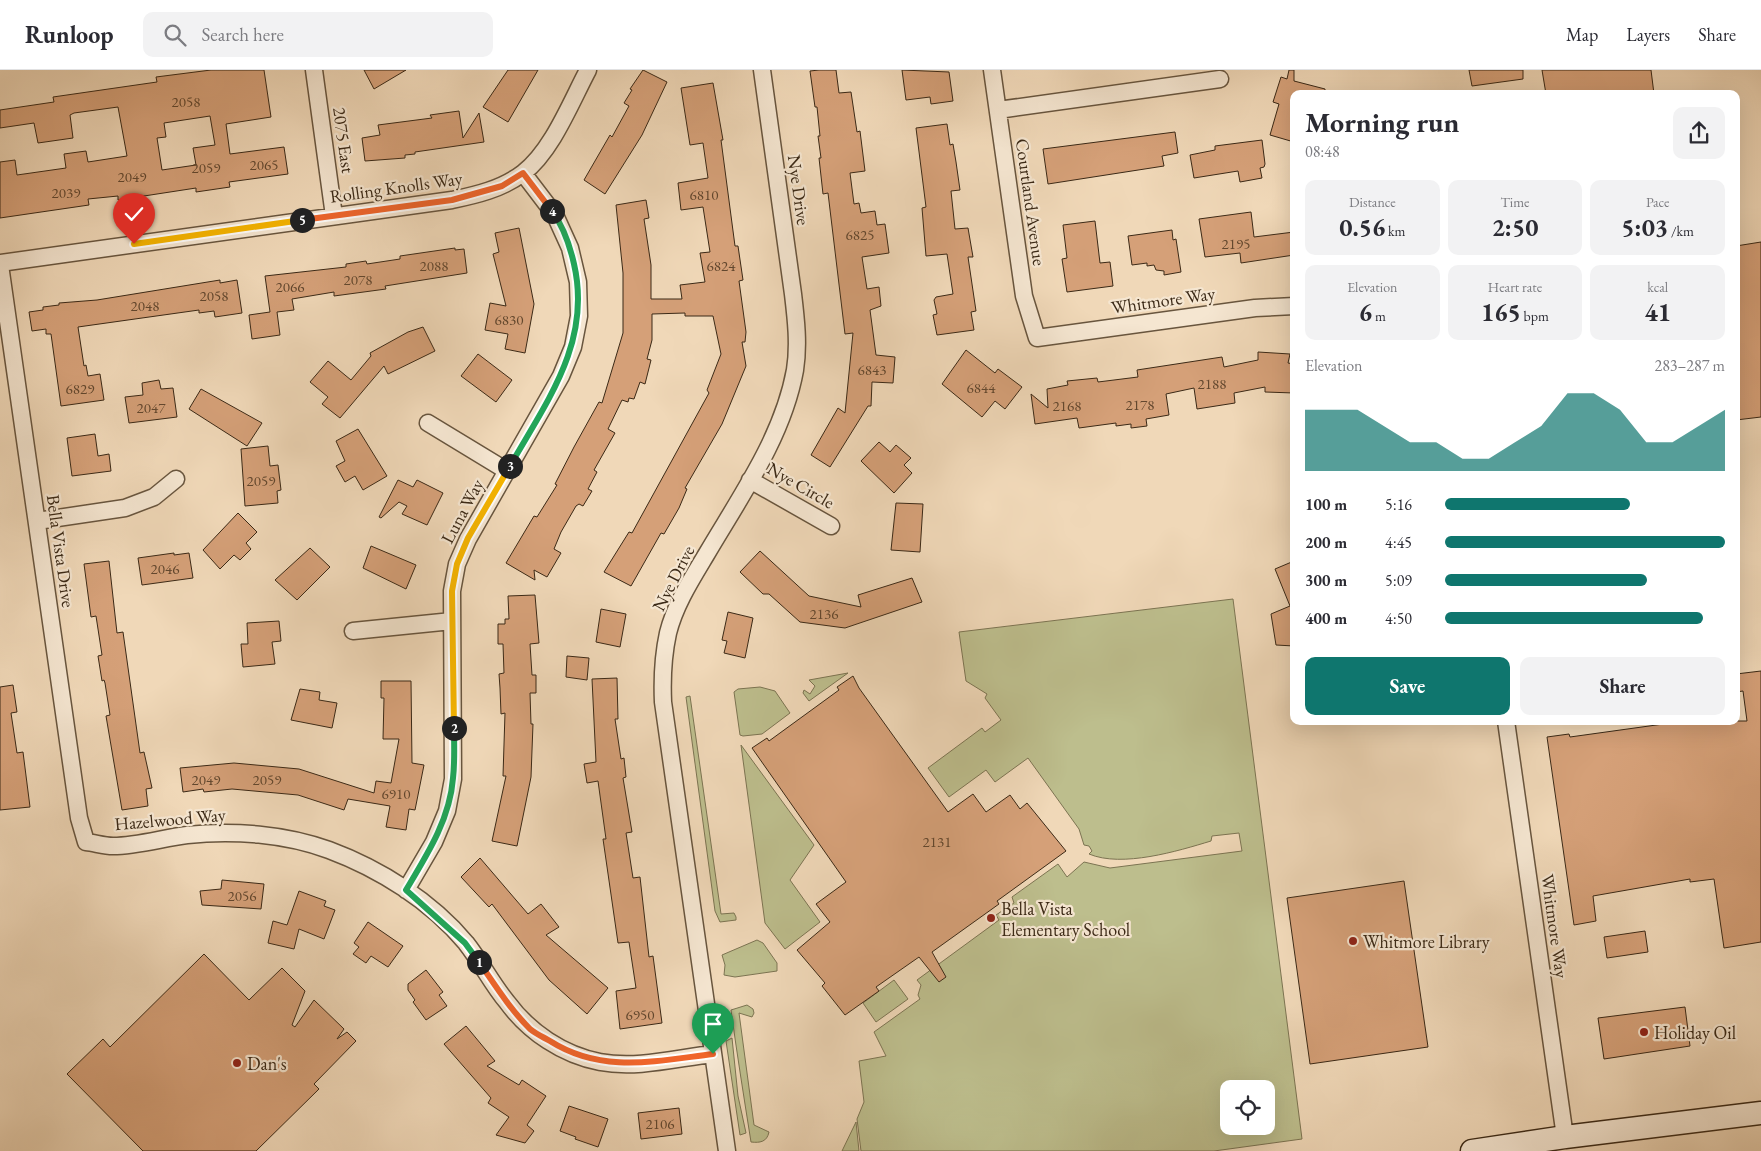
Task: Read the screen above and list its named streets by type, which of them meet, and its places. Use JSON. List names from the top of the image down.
{
  "streets": {
    "street": [
      "2075 East",
      "Rolling Knolls Way",
      "Nye Drive",
      "Courtland Avenue",
      "Whitmore Way",
      "Nye Circle",
      "Luna Way",
      "Bella Vista Drive",
      "Hazelwood Way"
    ]
  },
  "crossings": [
    ["2075 East", "Rolling Knolls Way"],
    ["Rolling Knolls Way", "Luna Way"],
    ["Rolling Knolls Way", "Bella Vista Drive"],
    ["Nye Drive", "Nye Circle"],
    ["Nye Drive", "Hazelwood Way"],
    ["Courtland Avenue", "Whitmore Way"],
    ["Luna Way", "Hazelwood Way"],
    ["Bella Vista Drive", "Hazelwood Way"]
  ],
  "places": [
    "Bella Vista Elementary School",
    "Whitmore Library",
    "Holiday Oil",
    "Dan's"
  ],
  "house_numbers": [
    "2058",
    "2065",
    "2059",
    "2049",
    "2039",
    "6810",
    "6825",
    "2195",
    "2088",
    "6824",
    "2078",
    "2066",
    "2058",
    "2048",
    "6830",
    "6843",
    "2188",
    "6844",
    "6829",
    "2178",
    "2168",
    "2047",
    "2059",
    "2046",
    "2136",
    "2049",
    "2059",
    "6910",
    "2131",
    "2056",
    "6950",
    "2106"
  ],
  "page": {
    "header": "Runloop",
    "search": "Search here",
    "nav": ["Map", "Layers", "Share"],
    "heading": ["Morning run", "08:48"],
    "stats": [
      ["Distance", "0.56 km"],
      ["Time", "2:50"],
      ["Pace", "5:03 /km"],
      ["Elevation", "6 m"],
      ["Heart rate", "165 bpm"],
      ["kcal", "41"]
    ],
    "pins": [
      "4",
      "5",
      "3",
      "2",
      "1"
    ],
    "chart": ["Elevation", "283–287 m"],
    "list": [
      {
        "name": "100 m",
        "note": "5:16"
      },
      {
        "name": "200 m",
        "note": "4:45"
      },
      {
        "name": "300 m",
        "note": "5:09"
      },
      {
        "name": "400 m",
        "note": "4:50"
      }
    ],
    "buttons": ["Save", "Share"]
  }
}
